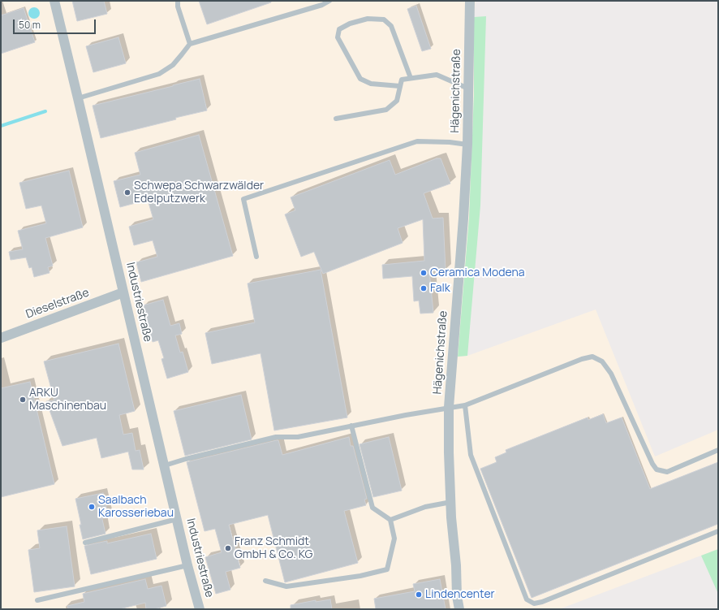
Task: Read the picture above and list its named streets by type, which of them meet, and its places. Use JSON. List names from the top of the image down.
{
  "streets": {
    "street": ["Hägenichstraße", "Industriestraße", "Dieselstraße"]
  },
  "crossings": [
    ["Industriestraße", "Dieselstraße"]
  ],
  "places": [
    "Schwepa Schwarzwälder Edelputzwerk",
    "Ceramica Modena",
    "Falk",
    "ARKU Maschinenbau",
    "Saalbach Karosseriebau",
    "Franz Schmidt GmbH & Co. KG",
    "Lindencenter"
  ],
  "scale_bar": "50 m"
}
